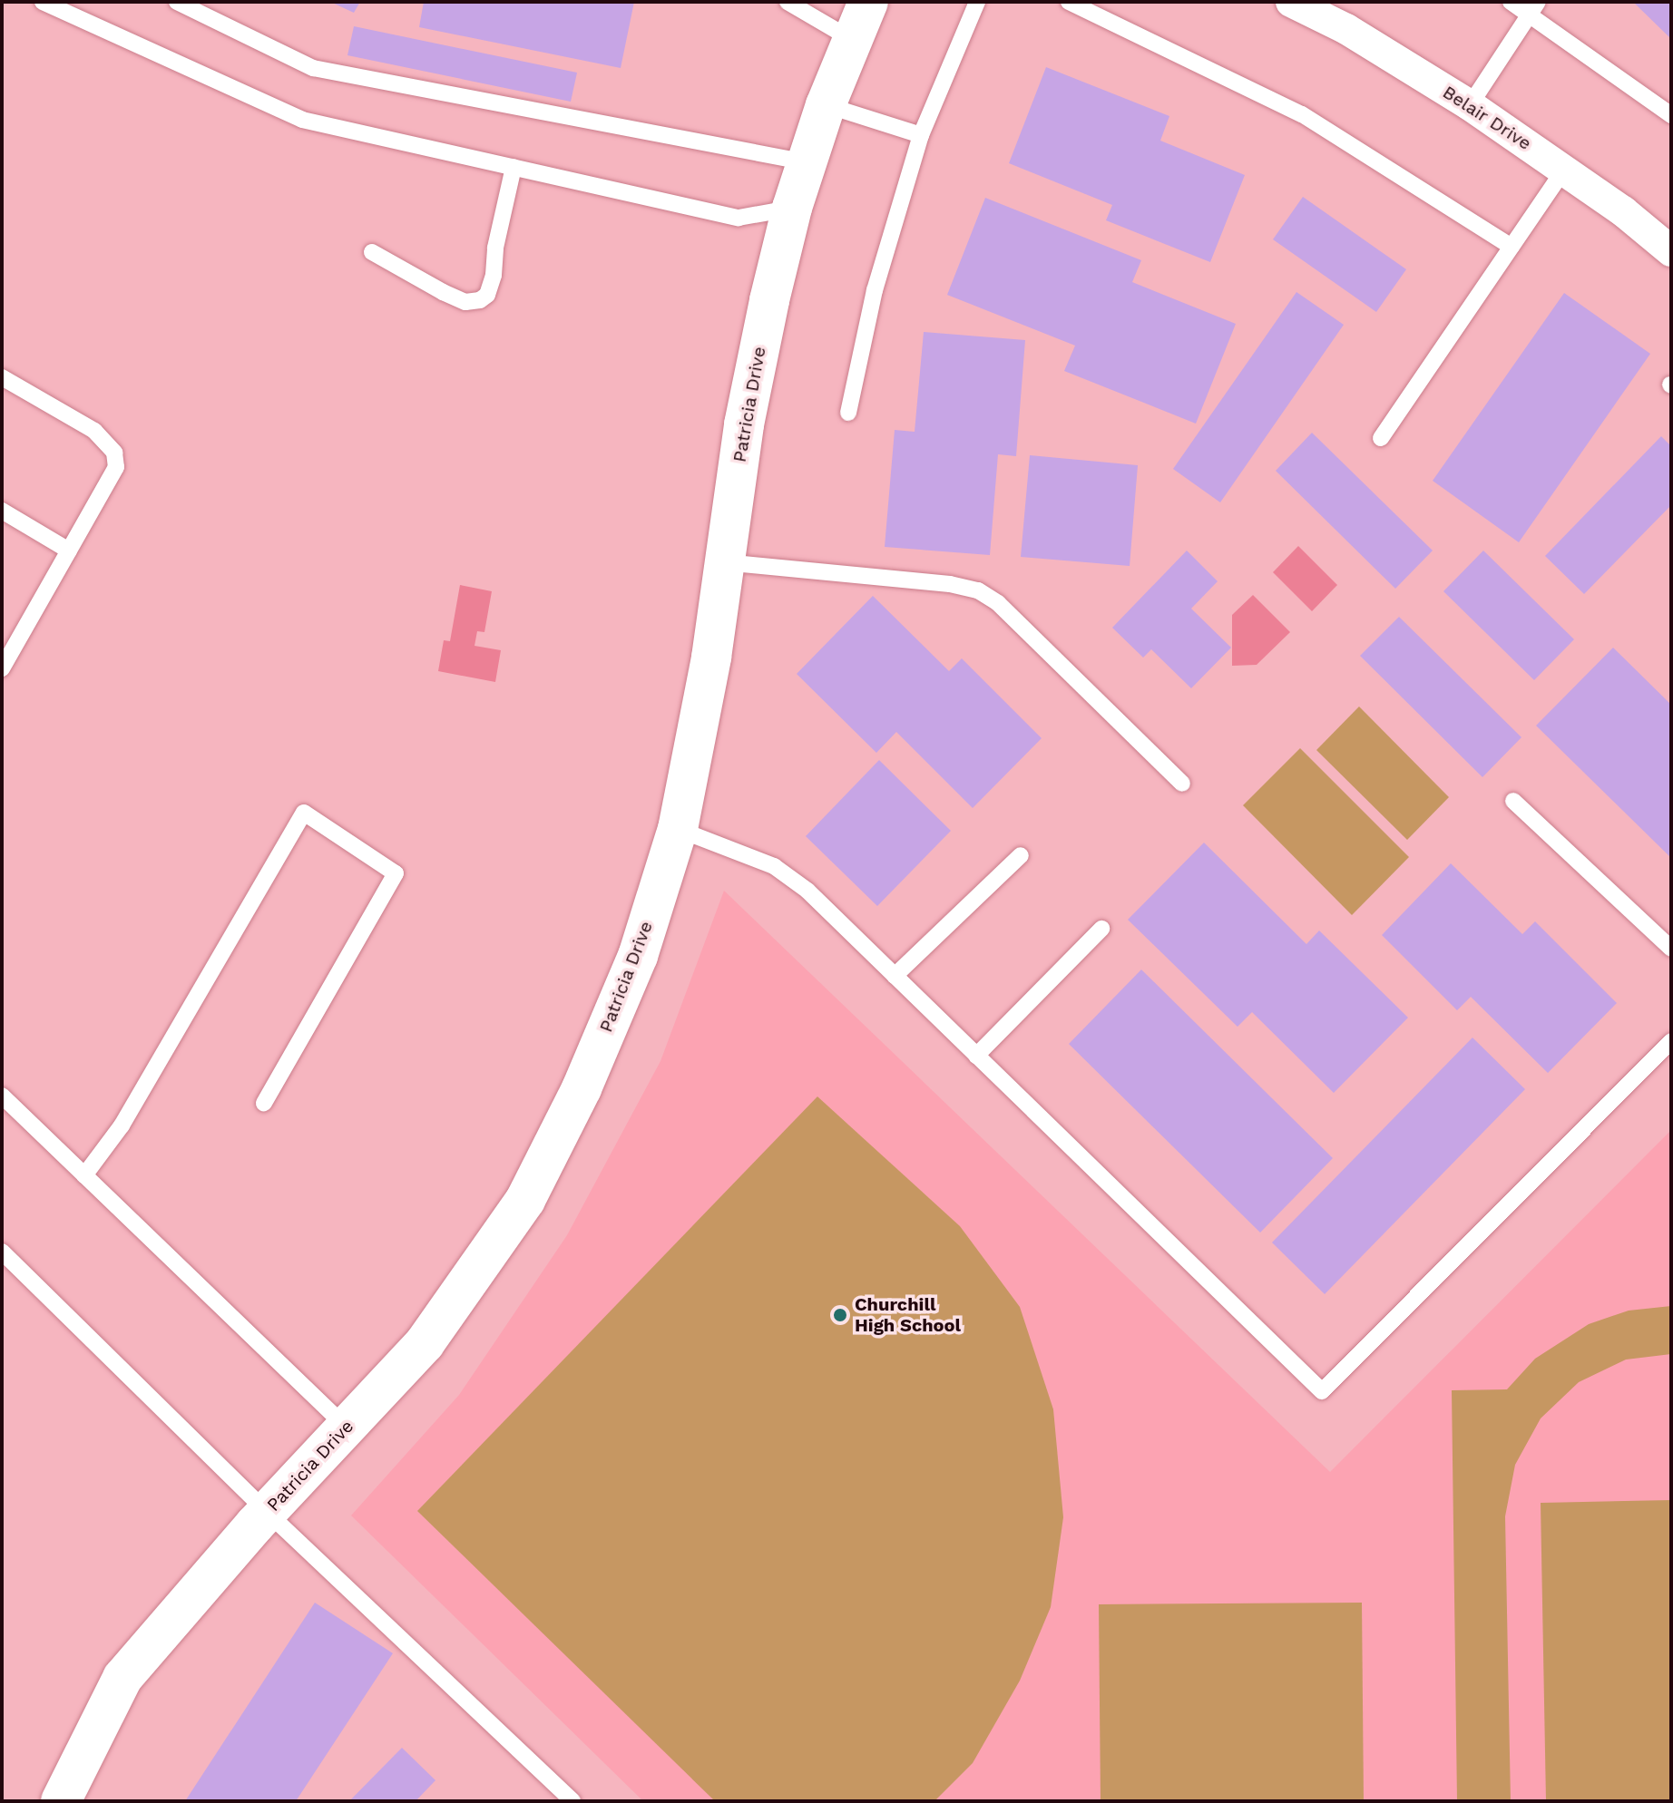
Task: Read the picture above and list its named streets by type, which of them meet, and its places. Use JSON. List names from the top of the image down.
{
  "streets": {
    "street": ["Belair Drive", "Patricia Drive"]
  },
  "places": ["Churchill High School"]
}
